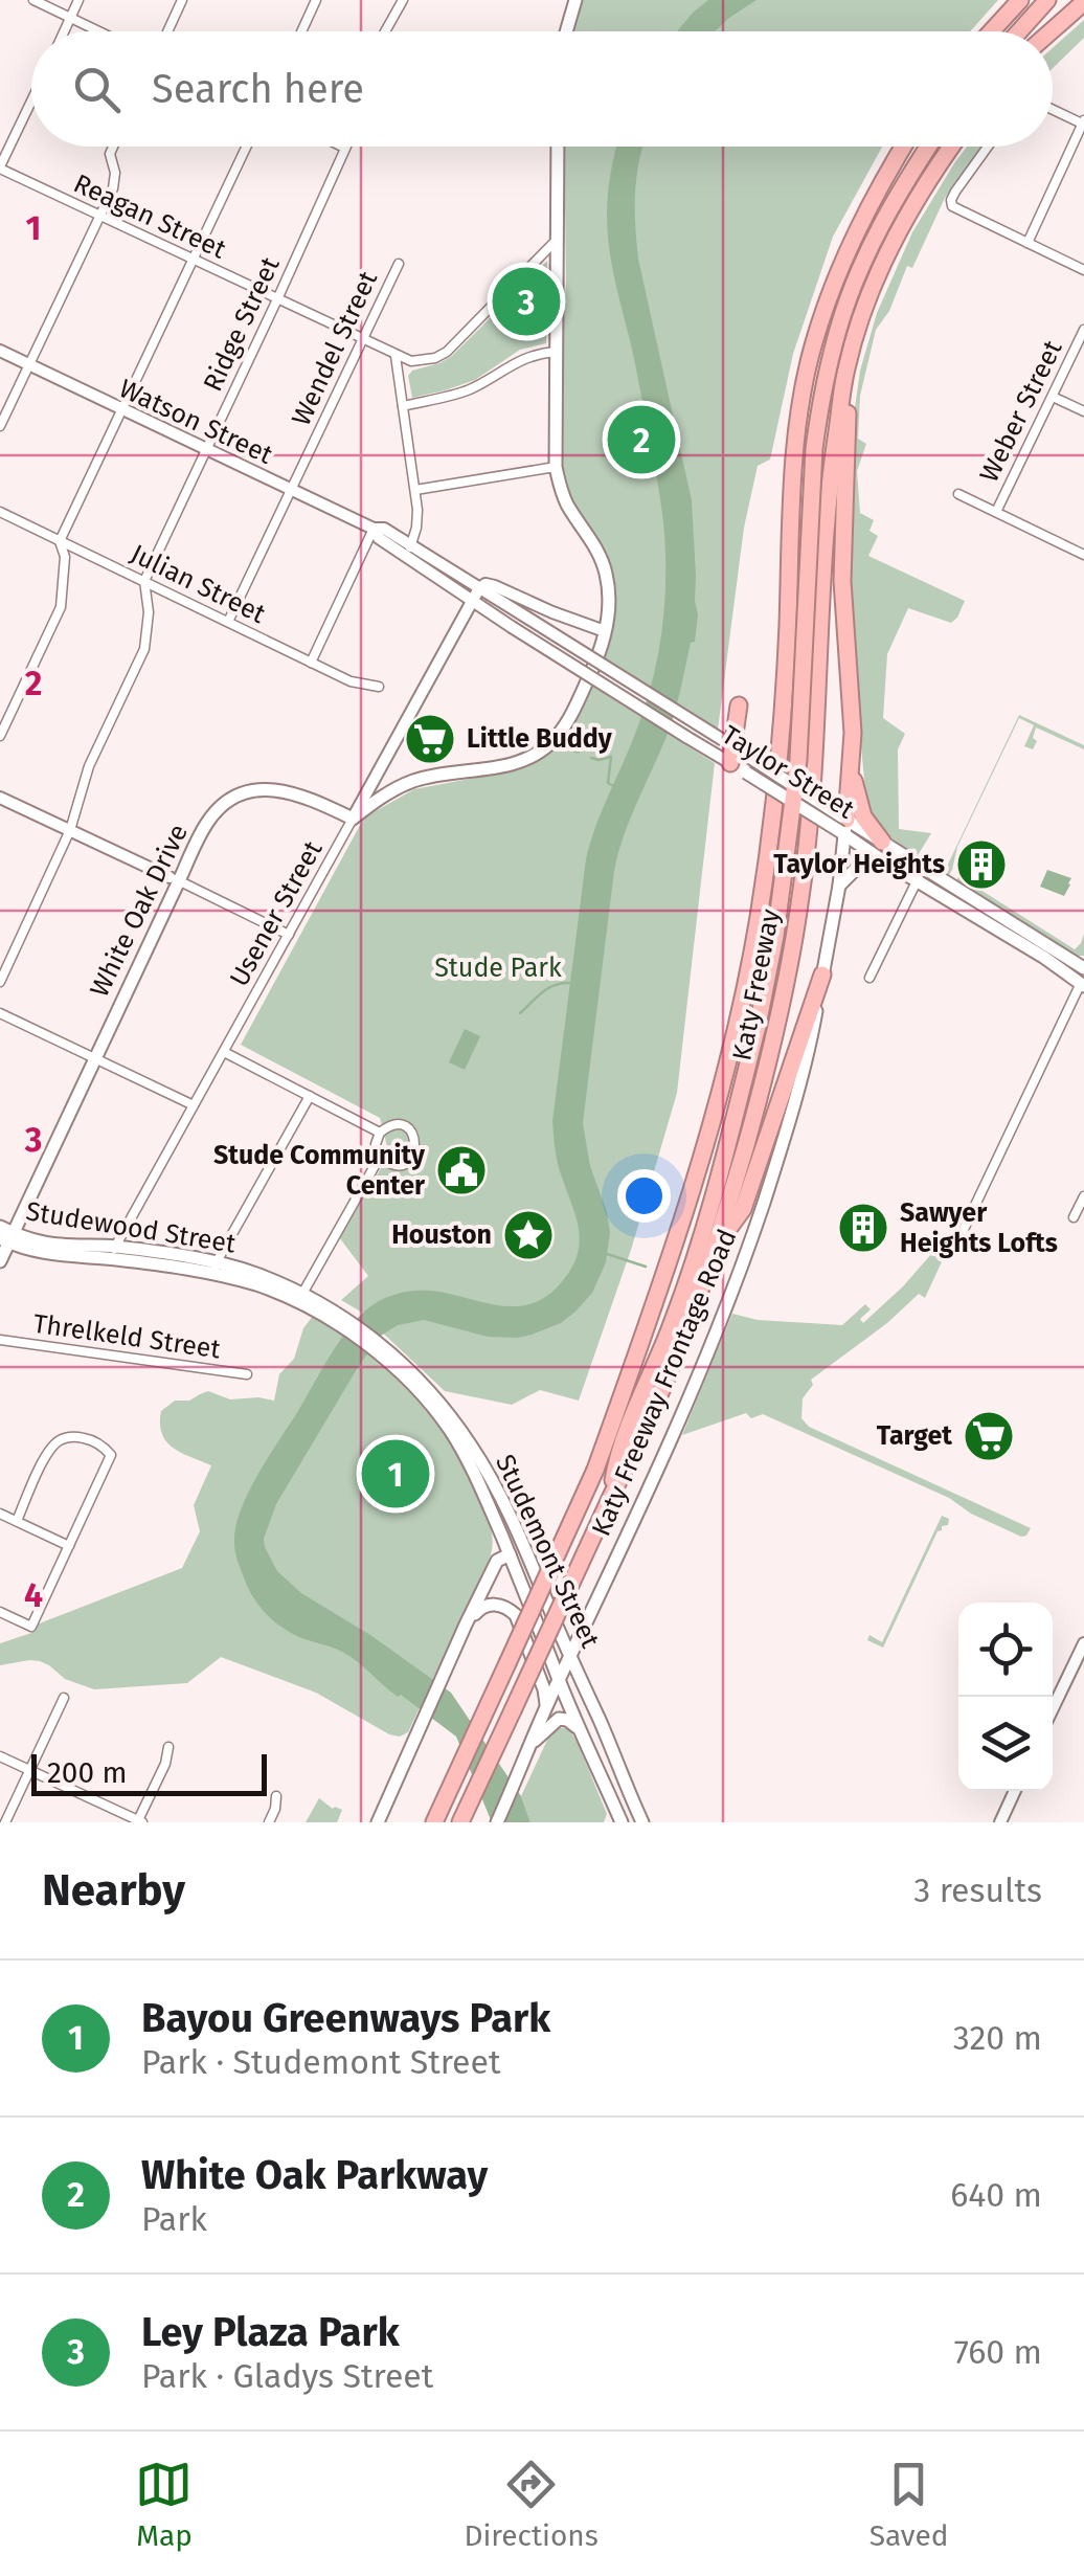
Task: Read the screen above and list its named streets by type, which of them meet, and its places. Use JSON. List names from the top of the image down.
{
  "streets": {
    "highway": ["Katy Freeway"],
    "main road": [
      "Taylor Street",
      "White Oak Drive",
      "Studewood Street",
      "Katy Freeway Frontage Road",
      "Studemont Street"
    ],
    "street": [
      "Reagan Street",
      "Ridge Street",
      "Wendel Street",
      "Weber Street",
      "Watson Street",
      "Julian Street",
      "Usener Street",
      "Threlkeld Street"
    ]
  },
  "crossings": [
    ["Reagan Street", "Ridge Street"],
    ["Reagan Street", "Wendel Street"],
    ["Ridge Street", "Watson Street"],
    ["Ridge Street", "Julian Street"],
    ["Wendel Street", "Watson Street"],
    ["Wendel Street", "Julian Street"],
    ["Watson Street", "Taylor Street"],
    ["Watson Street", "Usener Street"],
    ["Taylor Street", "Usener Street"],
    ["Taylor Street", "Katy Freeway Frontage Road"],
    ["White Oak Drive", "Usener Street"],
    ["White Oak Drive", "Studewood Street"],
    ["Usener Street", "Studewood Street"],
    ["Studewood Street", "Studemont Street"],
    ["Katy Freeway Frontage Road", "Studemont Street"]
  ],
  "parks": ["Stude Park"],
  "places": {
    "supermarket": ["Little Buddy", "Target"],
    "building": ["Taylor Heights", "Sawyer Heights Lofts"],
    "public building": ["Stude Community Center"],
    "place": ["Houston"]
  },
  "scale_bar": "200 m",
  "page": {
    "search": "Search here",
    "pins": ["3", "2", "1"],
    "scale": "200 m",
    "heading": ["Nearby", "3 results"],
    "list": [
      {
        "mark": "1",
        "name": "Bayou Greenways Park",
        "note": "Park · Studemont Street",
        "value": "320 m"
      },
      {
        "mark": "2",
        "name": "White Oak Parkway",
        "note": "Park",
        "value": "640 m"
      },
      {
        "mark": "3",
        "name": "Ley Plaza Park",
        "note": "Park · Gladys Street",
        "value": "760 m"
      }
    ],
    "nav": ["Map", "Directions", "Saved"]
  },
  "grid": {
    "rows": [
      "1",
      "2",
      "3",
      "4"
    ]
  }
}
